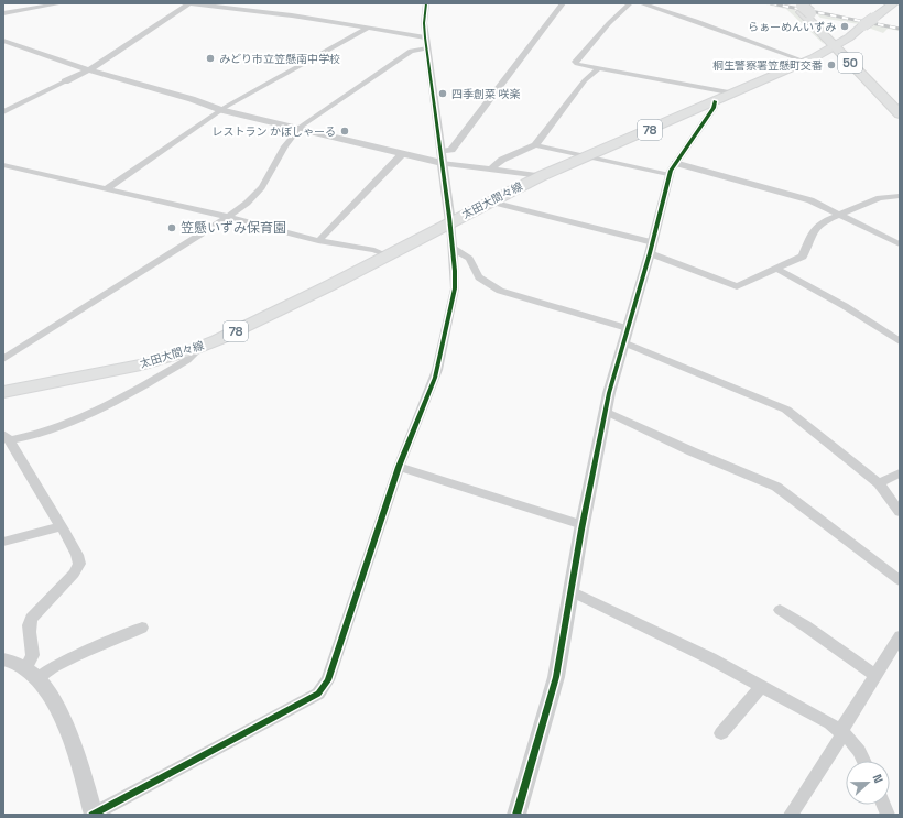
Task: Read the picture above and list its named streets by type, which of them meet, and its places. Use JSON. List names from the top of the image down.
{
  "streets": {
    "highway": ["50"],
    "main road": ["78", "太田大間々線"]
  },
  "crossings": [
    ["50", "太田大間々線"]
  ],
  "places": [
    "らぁーめんいずみ",
    "みどり市立笠懸南中学校",
    "桐生警察署笠懸町交番",
    "四季創菜 咲楽",
    "レストラン かぼしゃーる",
    "笠懸いずみ保育園"
  ],
  "north": "right"
}
